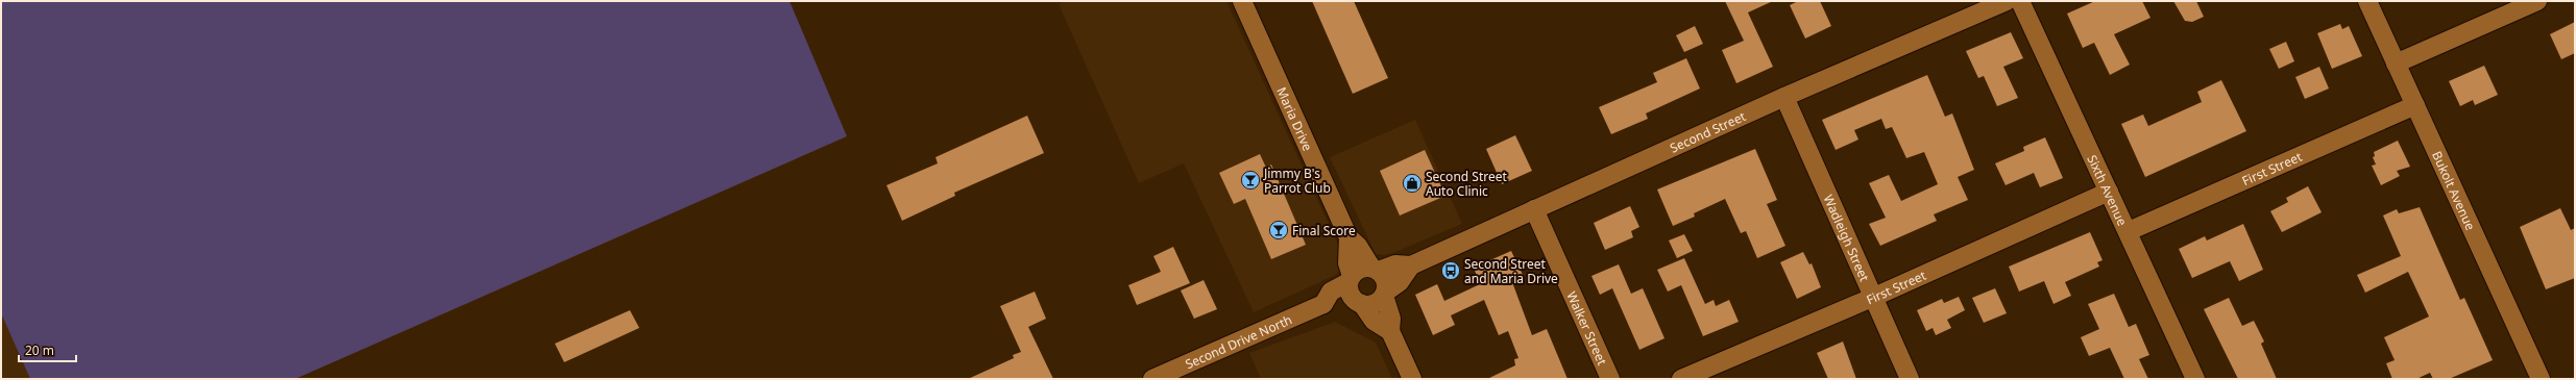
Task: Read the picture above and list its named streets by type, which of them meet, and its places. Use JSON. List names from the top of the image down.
{
  "streets": {
    "street": [
      "Maria Drive",
      "Second Street",
      "First Street",
      "Sixth Avenue",
      "Bukolt Avenue",
      "Wadleigh Street",
      "Walker Street",
      "Second Drive North"
    ]
  },
  "crossings": [
    ["Second Street", "Wadleigh Street"],
    ["Second Street", "Walker Street"],
    ["First Street", "Sixth Avenue"],
    ["First Street", "Bukolt Avenue"],
    ["First Street", "Wadleigh Street"]
  ],
  "places": {
    "bar": ["Jimmy B's Parrot Club", "Final Score"],
    "shop": ["Second Street Auto Clinic"],
    "bus stop": ["Second Street and Maria Drive"]
  },
  "scale_bar": "20 m"
}
